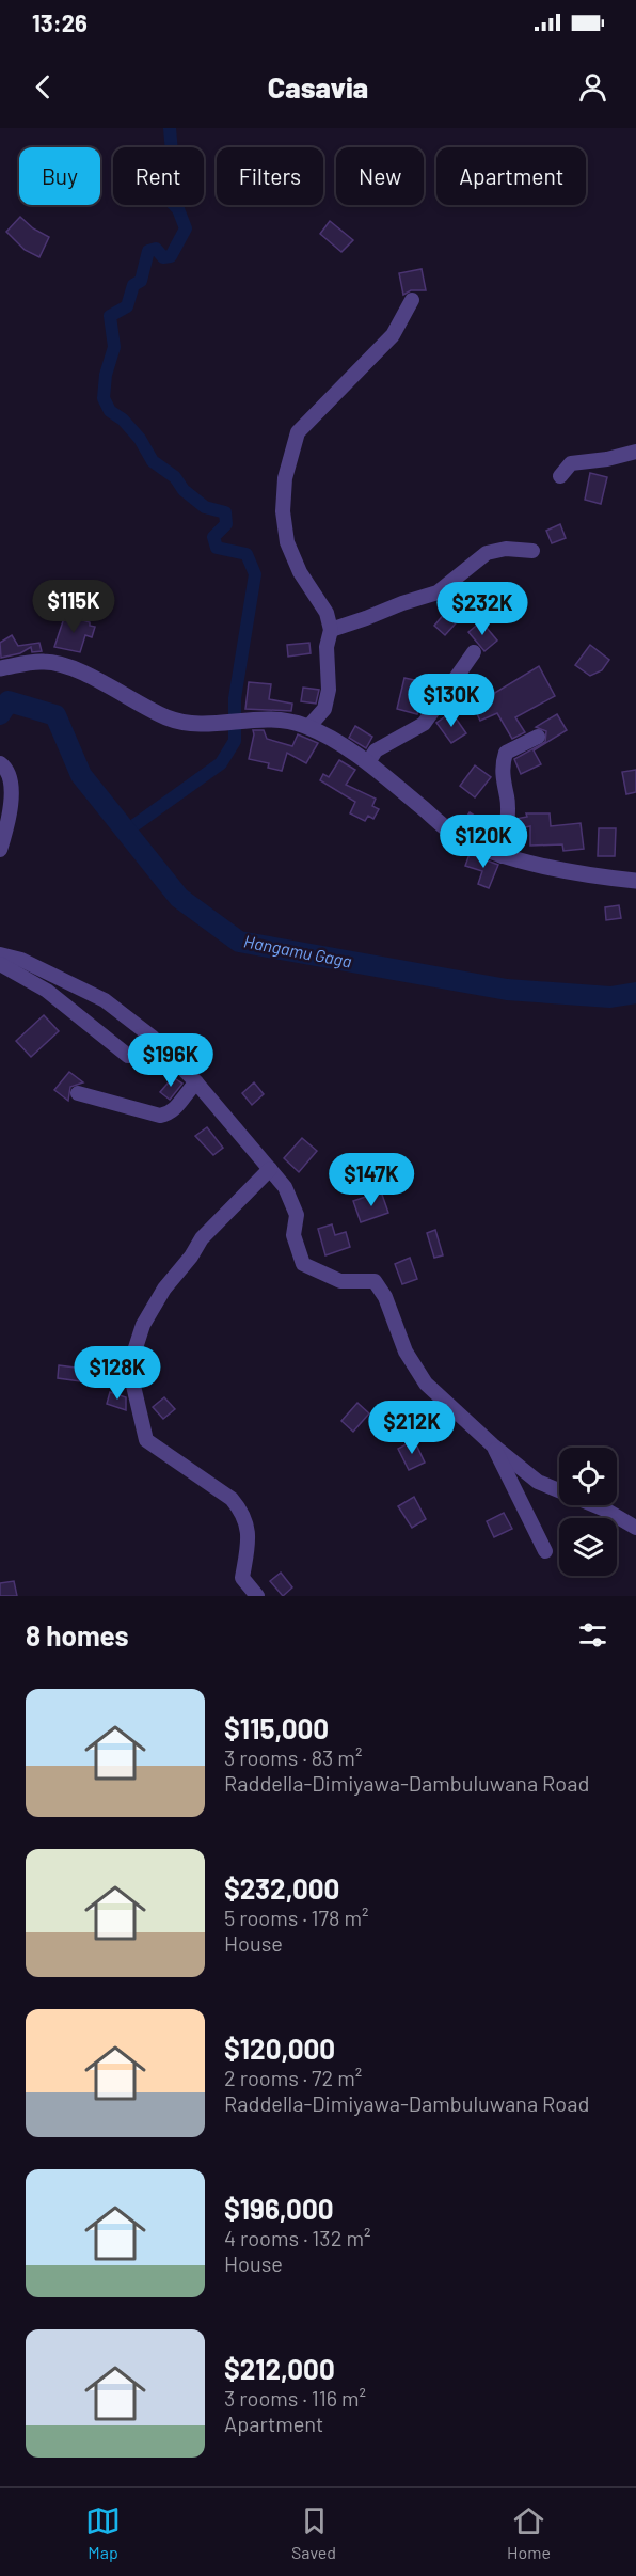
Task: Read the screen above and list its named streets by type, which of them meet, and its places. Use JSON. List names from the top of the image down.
{
  "water": ["Hangamu Gaga"],
  "page": {
    "status": "13:26",
    "header": "Casavia",
    "chip": [
      "Buy",
      "Rent",
      "Filters",
      "New",
      "Apartment"
    ],
    "price": [
      "$115K",
      "$232K",
      "$130K",
      "$120K",
      "$196K",
      "$147K",
      "$128K",
      "$212K"
    ],
    "heading": "8 homes",
    "list": [
      {
        "name": "$115,000",
        "note": "3 rooms · 83 m² · Raddella-Dimiyawa-Dambuluwana Road"
      },
      {
        "name": "$232,000",
        "note": "5 rooms · 178 m² · House"
      },
      {
        "name": "$120,000",
        "note": "2 rooms · 72 m² · Raddella-Dimiyawa-Dambuluwana Road"
      },
      {
        "name": "$196,000",
        "note": "4 rooms · 132 m² · House"
      },
      {
        "name": "$212,000",
        "note": "3 rooms · 116 m² · Apartment"
      }
    ],
    "tabs": ["Map", "Saved", "Home"]
  }
}
